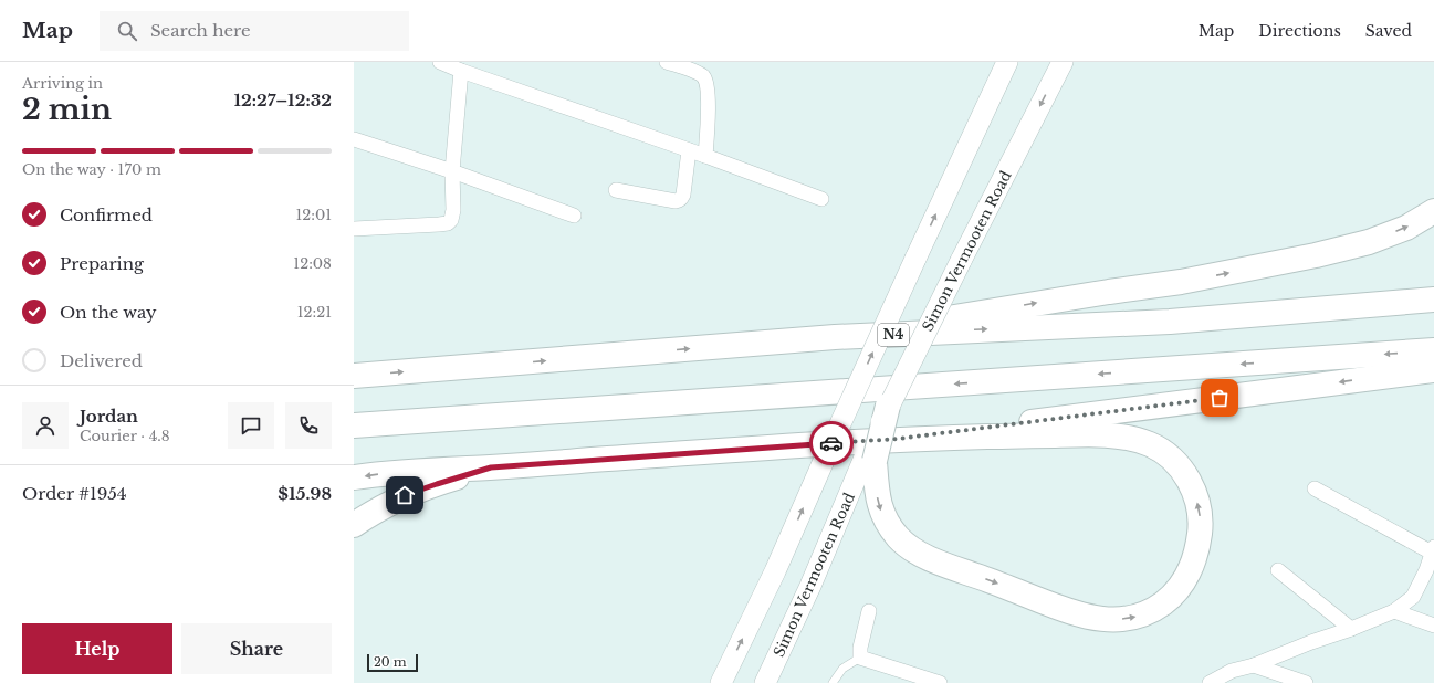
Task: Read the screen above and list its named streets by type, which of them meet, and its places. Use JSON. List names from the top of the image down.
{
  "streets": {
    "highway": ["N4"],
    "main road": ["Simon Vermooten Road"]
  },
  "scale_bar": "20 m",
  "page": {
    "header": "Map",
    "search": "Search here",
    "nav": ["Map", "Directions", "Saved"],
    "heading": ["2 min", "Arriving in", "12:27–12:32"],
    "panel": [
      "Jordan",
      "Courier · 4.8",
      "Order #1954",
      "$15.98"
    ],
    "bar": "On the way · 170 m",
    "list": [
      ["Confirmed", "12:01"],
      ["Preparing", "12:08"],
      ["On the way", "12:21"],
      "Delivered"
    ],
    "buttons": ["Help", "Share"],
    "scale": "20 m"
  }
}
